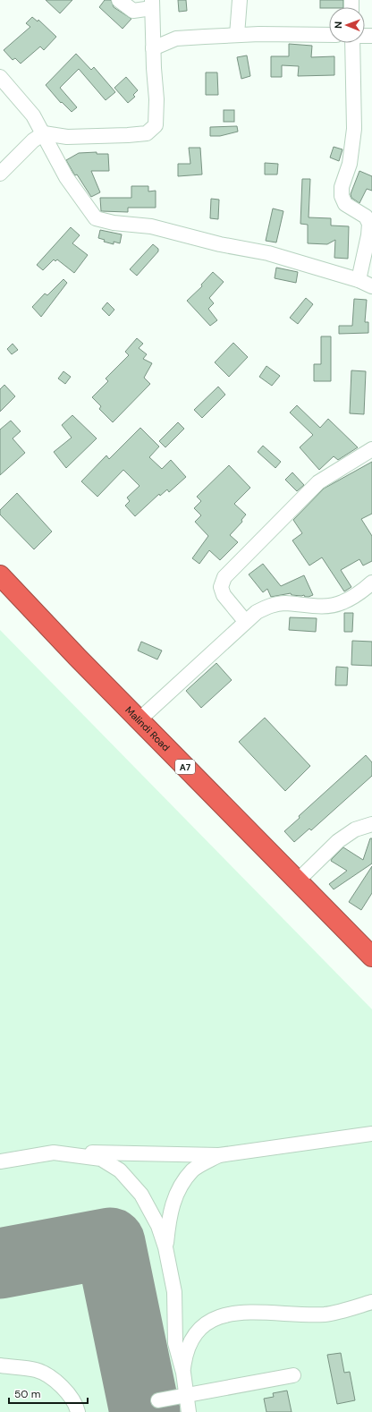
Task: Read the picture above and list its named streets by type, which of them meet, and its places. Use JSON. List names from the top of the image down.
{
  "streets": {
    "highway": ["Malindi Road", "A7"]
  },
  "scale_bar": "50 m",
  "north": "left"
}
